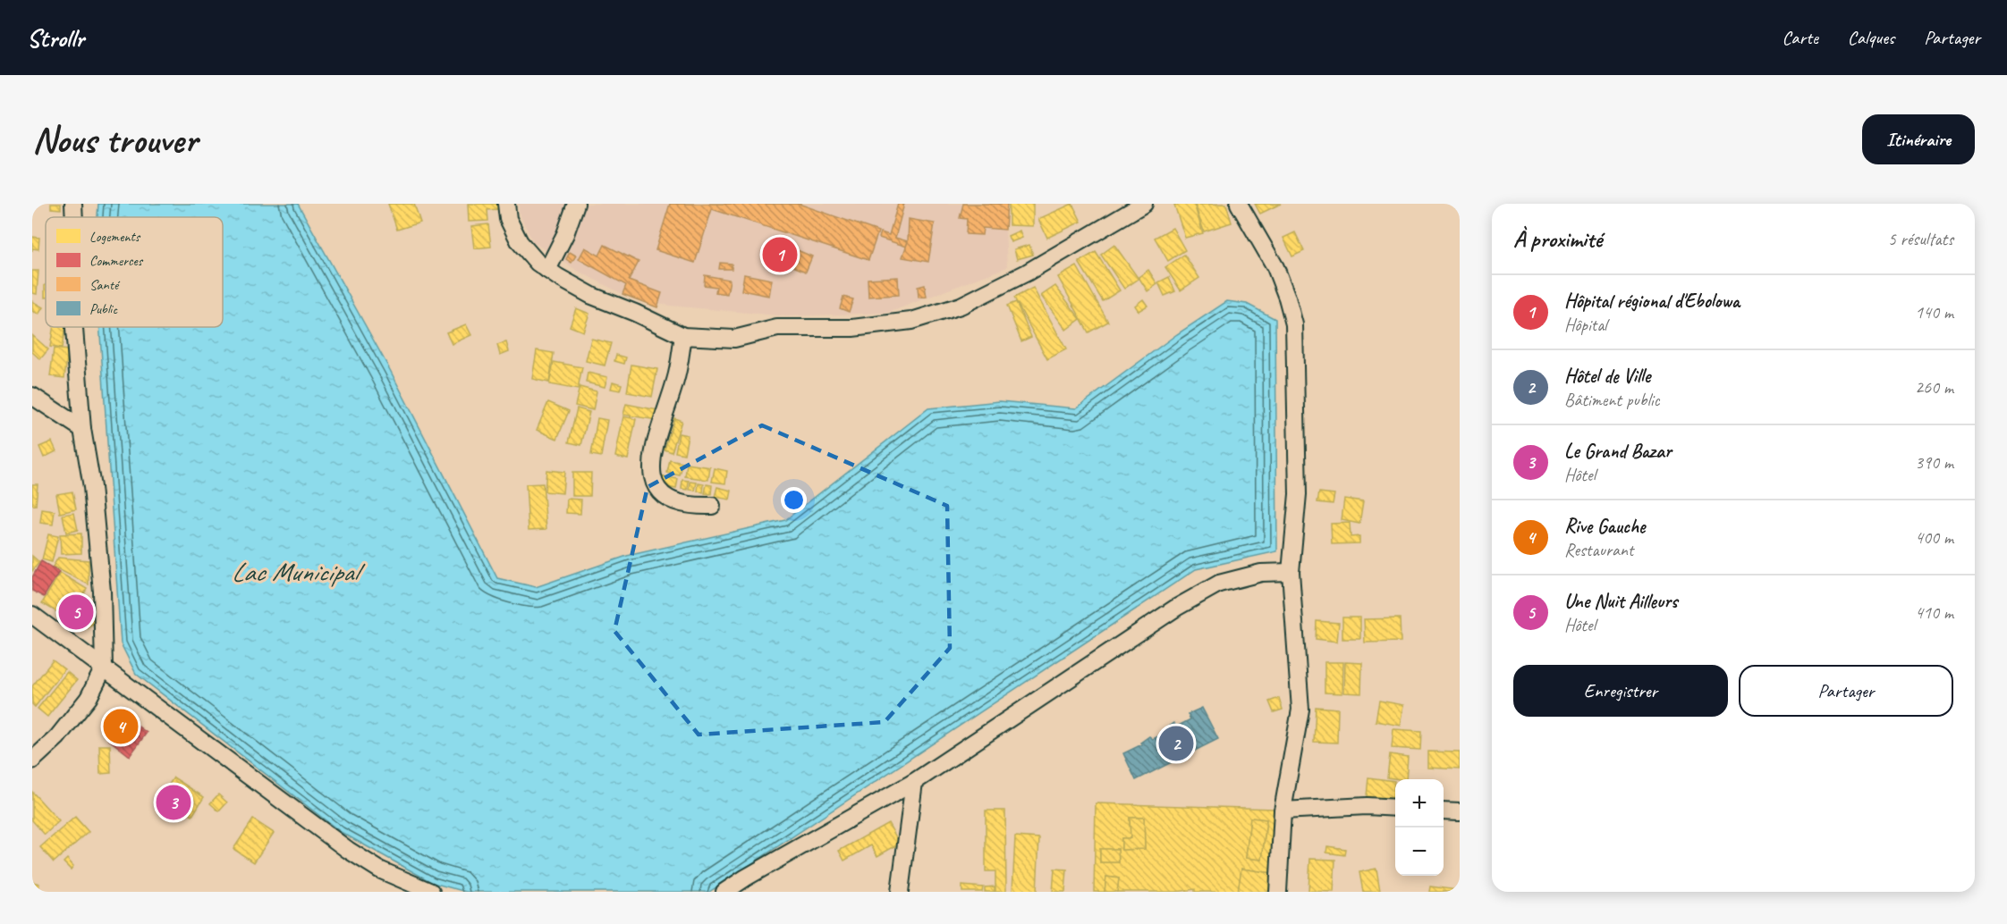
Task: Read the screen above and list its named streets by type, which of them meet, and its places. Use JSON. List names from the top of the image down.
{
  "water": ["Lac Municipal"],
  "legend": [
    "Logements",
    "Commerces",
    "Santé",
    "Public"
  ],
  "page": {
    "header": "Strollr",
    "nav": ["Carte", "Calques", "Partager"],
    "buttons": [
      "Itinéraire",
      ["Enregistrer", "Partager"]
    ],
    "title": "Nous trouver",
    "heading": ["À proximité", "5 résultats"],
    "pins": [
      "1",
      "5",
      "4",
      "2",
      "3"
    ],
    "list": [
      {
        "mark": "1",
        "name": "Hôpital régional d'Ebolowa",
        "note": "Hôpital",
        "value": "140 m"
      },
      {
        "mark": "2",
        "name": "Hôtel de Ville",
        "note": "Bâtiment public",
        "value": "260 m"
      },
      {
        "mark": "3",
        "name": "Le Grand Bazar",
        "note": "Hôtel",
        "value": "390 m"
      },
      {
        "mark": "4",
        "name": "Rive Gauche",
        "note": "Restaurant",
        "value": "400 m"
      },
      {
        "mark": "5",
        "name": "Une Nuit Ailleurs",
        "note": "Hôtel",
        "value": "410 m"
      }
    ],
    "map_buttons": ["+", "−"]
  }
}
